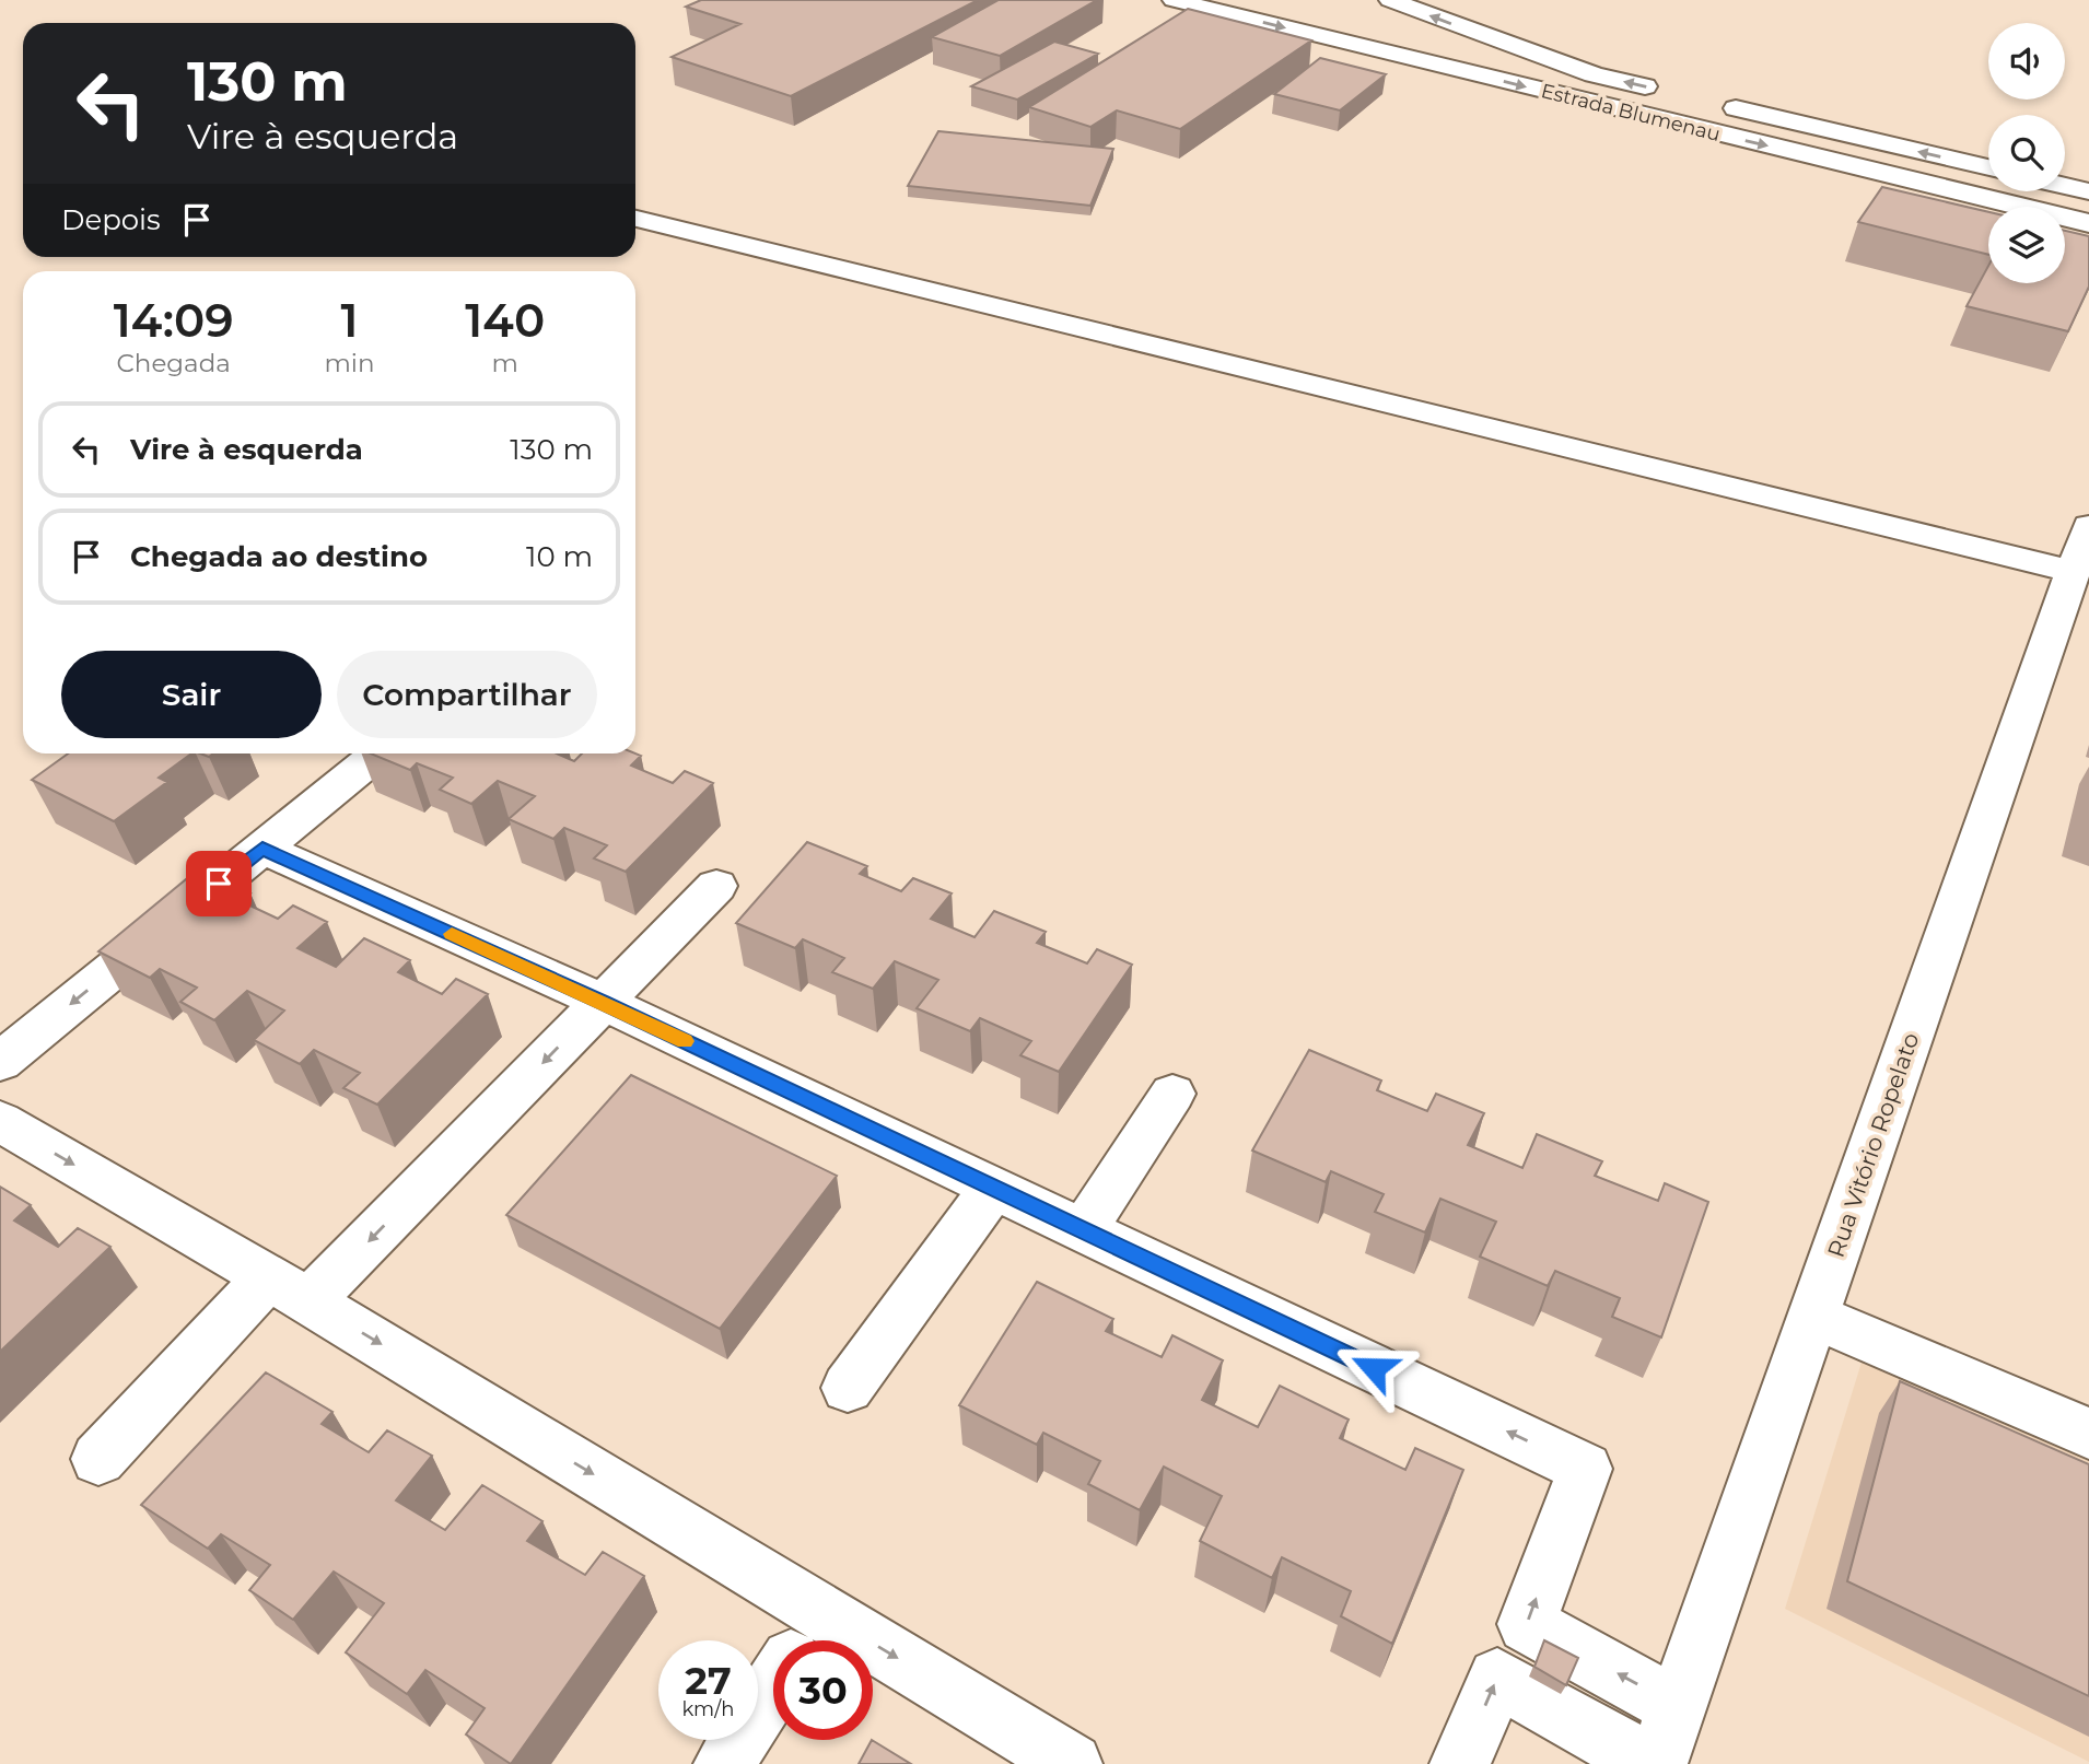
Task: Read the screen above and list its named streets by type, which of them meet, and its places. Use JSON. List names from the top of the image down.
{
  "streets": {
    "street": ["Estrada Blumenau", "Rua Vitório Ropelato"]
  },
  "page": {
    "turn": ["130 m", "Vire à esquerda"],
    "then": "Depois",
    "eta": [
      "14:09",
      "Chegada",
      "1",
      "min",
      "140",
      "m"
    ],
    "list": [
      {
        "name": "Vire à esquerda",
        "value": "130 m"
      },
      {
        "name": "Chegada ao destino",
        "value": "10 m"
      }
    ],
    "buttons": ["Sair", "Compartilhar"],
    "speed": "27 km/h",
    "limit": "30"
  }
}
